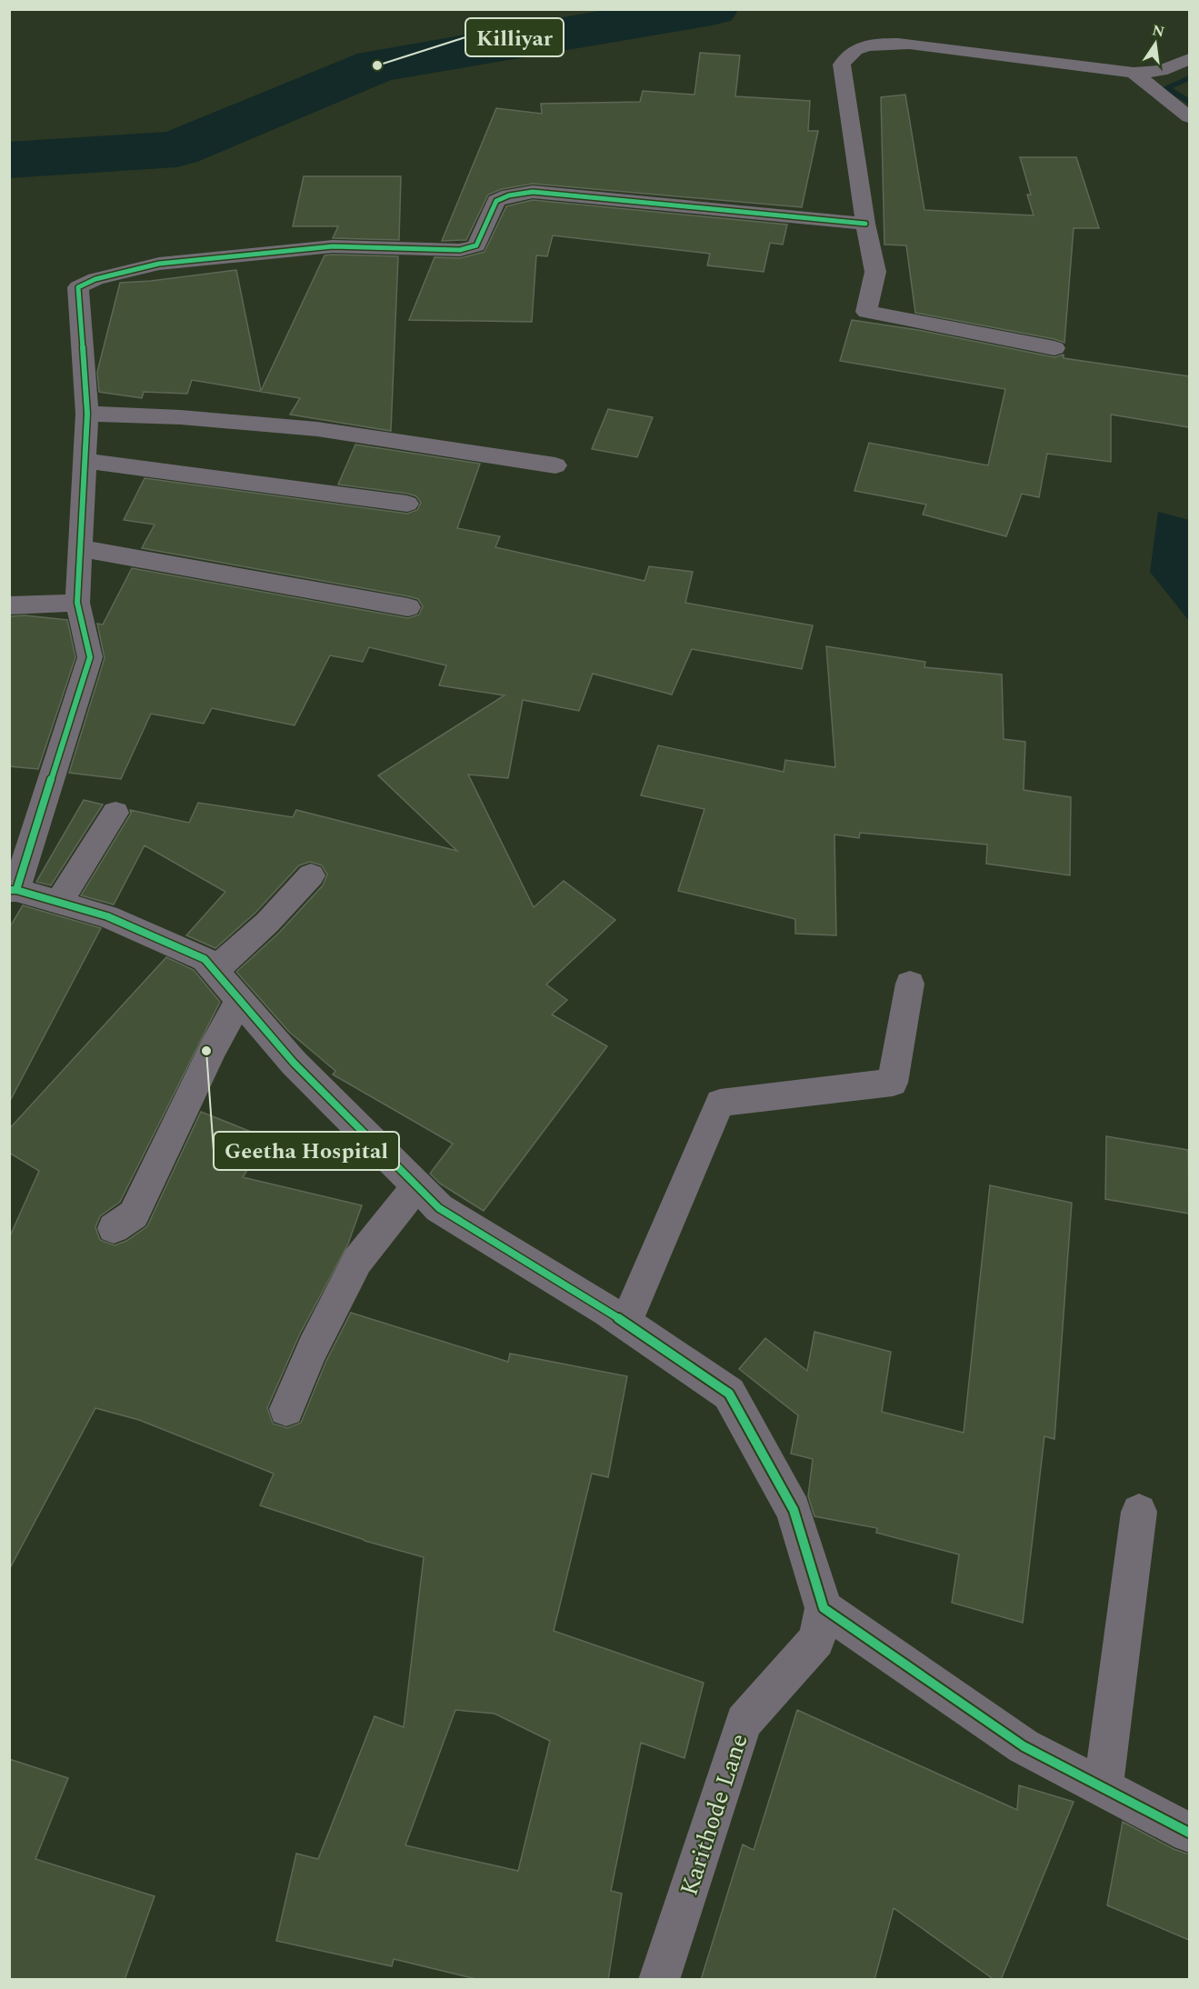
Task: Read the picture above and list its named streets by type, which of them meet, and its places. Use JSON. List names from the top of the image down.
{
  "streets": {
    "street": ["Karithode Lane"]
  },
  "places": ["Killiyar", "Geetha Hospital"],
  "north": "top"
}
